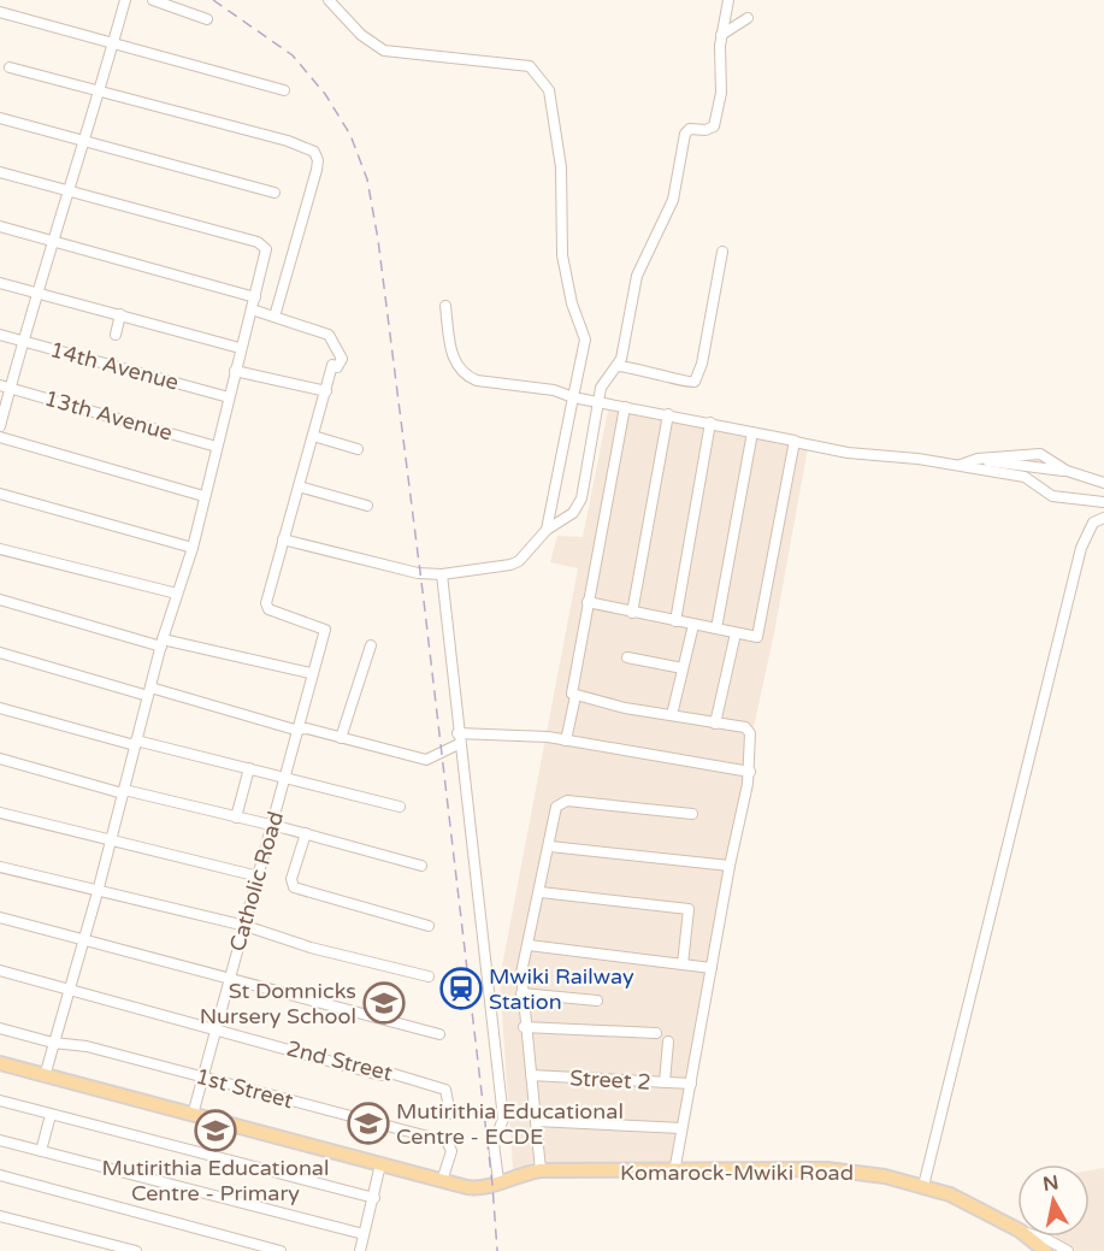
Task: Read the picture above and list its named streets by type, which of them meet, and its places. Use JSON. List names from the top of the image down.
{
  "streets": {
    "main road": ["Komarock-Mwiki Road"],
    "street": [
      "14th Avenue",
      "13th Avenue",
      "Catholic Road",
      "2nd Street",
      "Street 2",
      "1st Street"
    ]
  },
  "crossings": [
    ["Catholic Road", "2nd Street"],
    ["Catholic Road", "1st Street"],
    ["Catholic Road", "Komarock-Mwiki Road"],
    ["1st Street", "Komarock-Mwiki Road"]
  ],
  "places": {
    "station": ["Mwiki Railway Station"],
    "school or university": ["St Domnicks Nursery School", "Mutirithia Educational Centre - ECDE", "Mutirithia Educational Centre - Primary"]
  },
  "north": "top"
}
